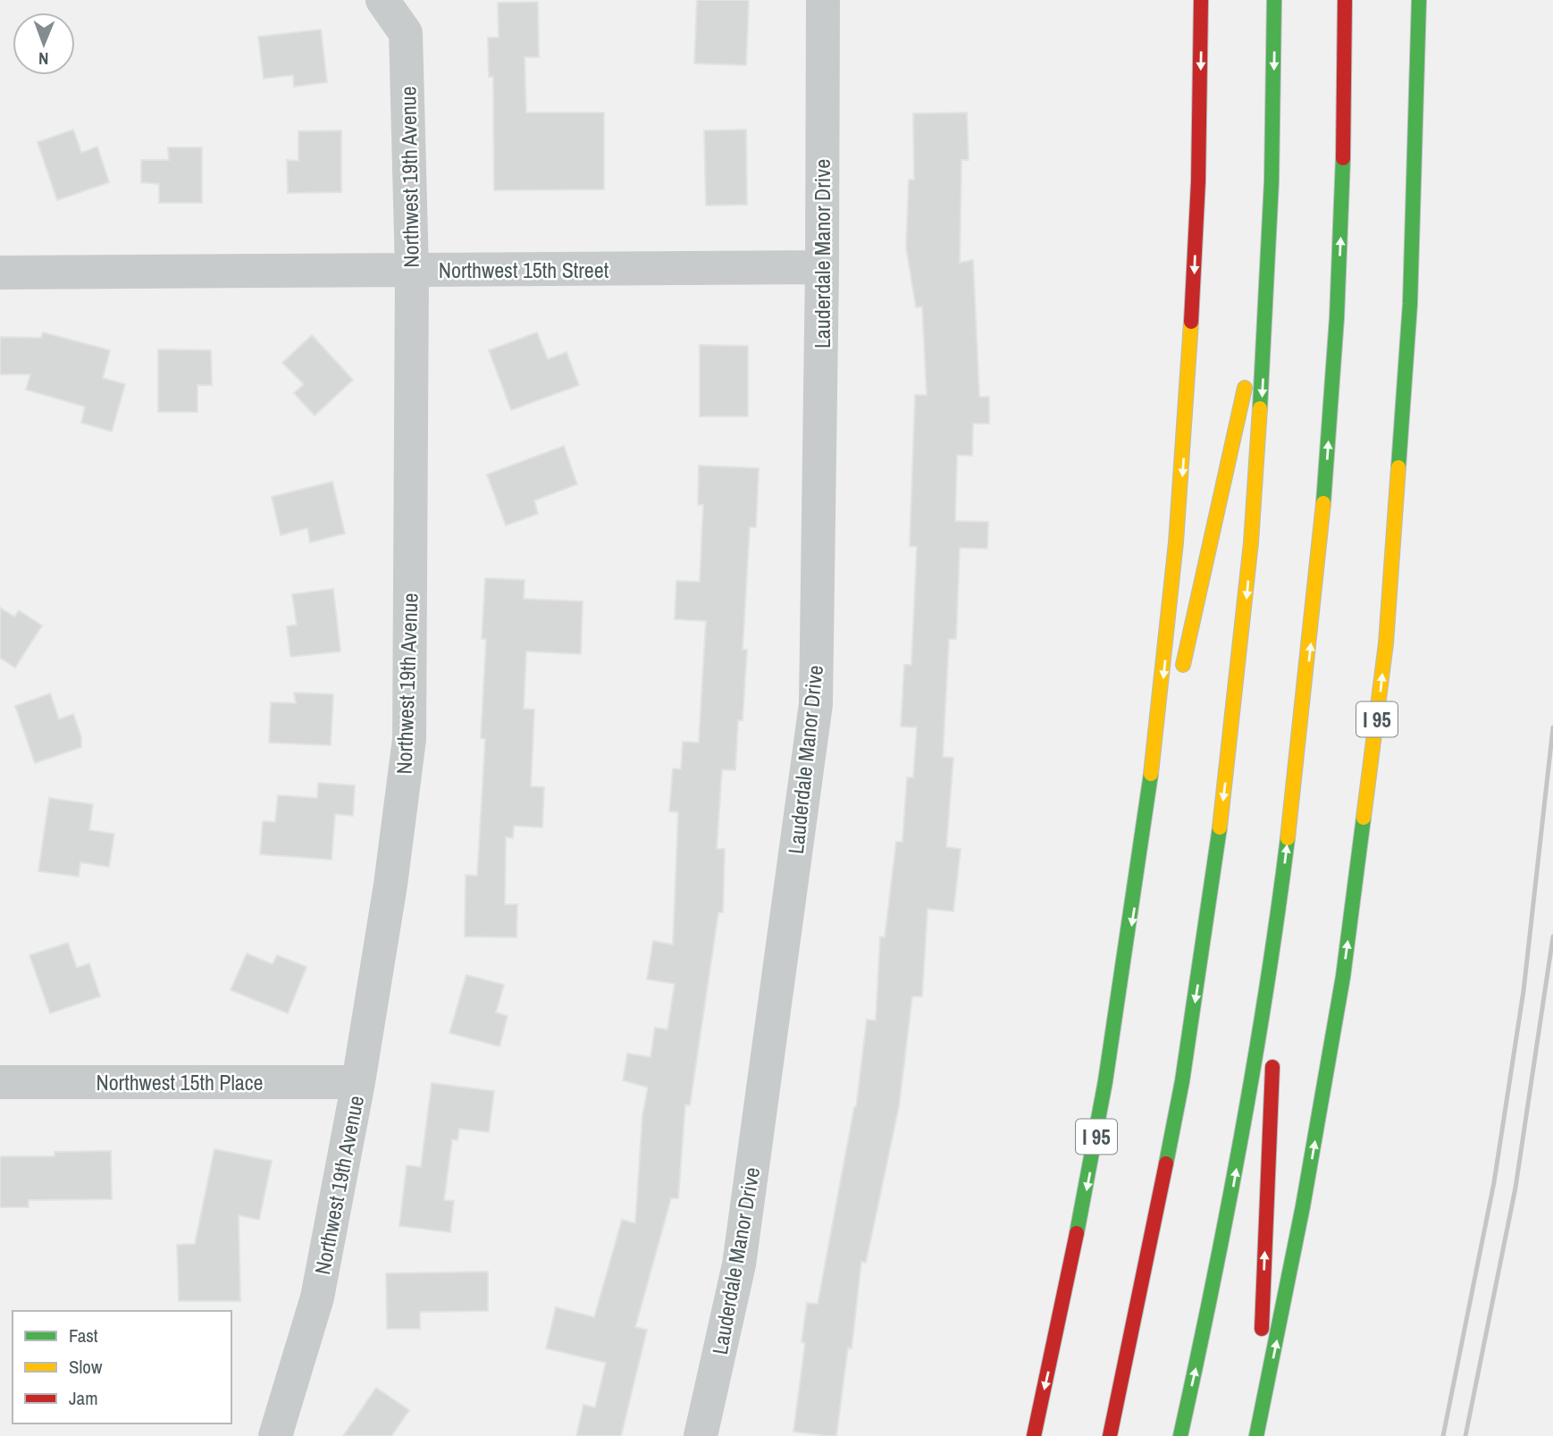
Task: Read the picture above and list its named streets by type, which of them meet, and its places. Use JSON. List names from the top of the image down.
{
  "streets": {
    "highway": ["I 95"],
    "street": [
      "Northwest 19th Avenue",
      "Lauderdale Manor Drive",
      "Northwest 15th Street",
      "Northwest 15th Place"
    ]
  },
  "crossings": [
    ["Northwest 19th Avenue", "Northwest 15th Street"],
    ["Northwest 19th Avenue", "Northwest 15th Place"],
    ["Lauderdale Manor Drive", "Northwest 15th Street"]
  ],
  "legend": ["Fast", "Slow", "Jam"],
  "north": "bottom"
}
